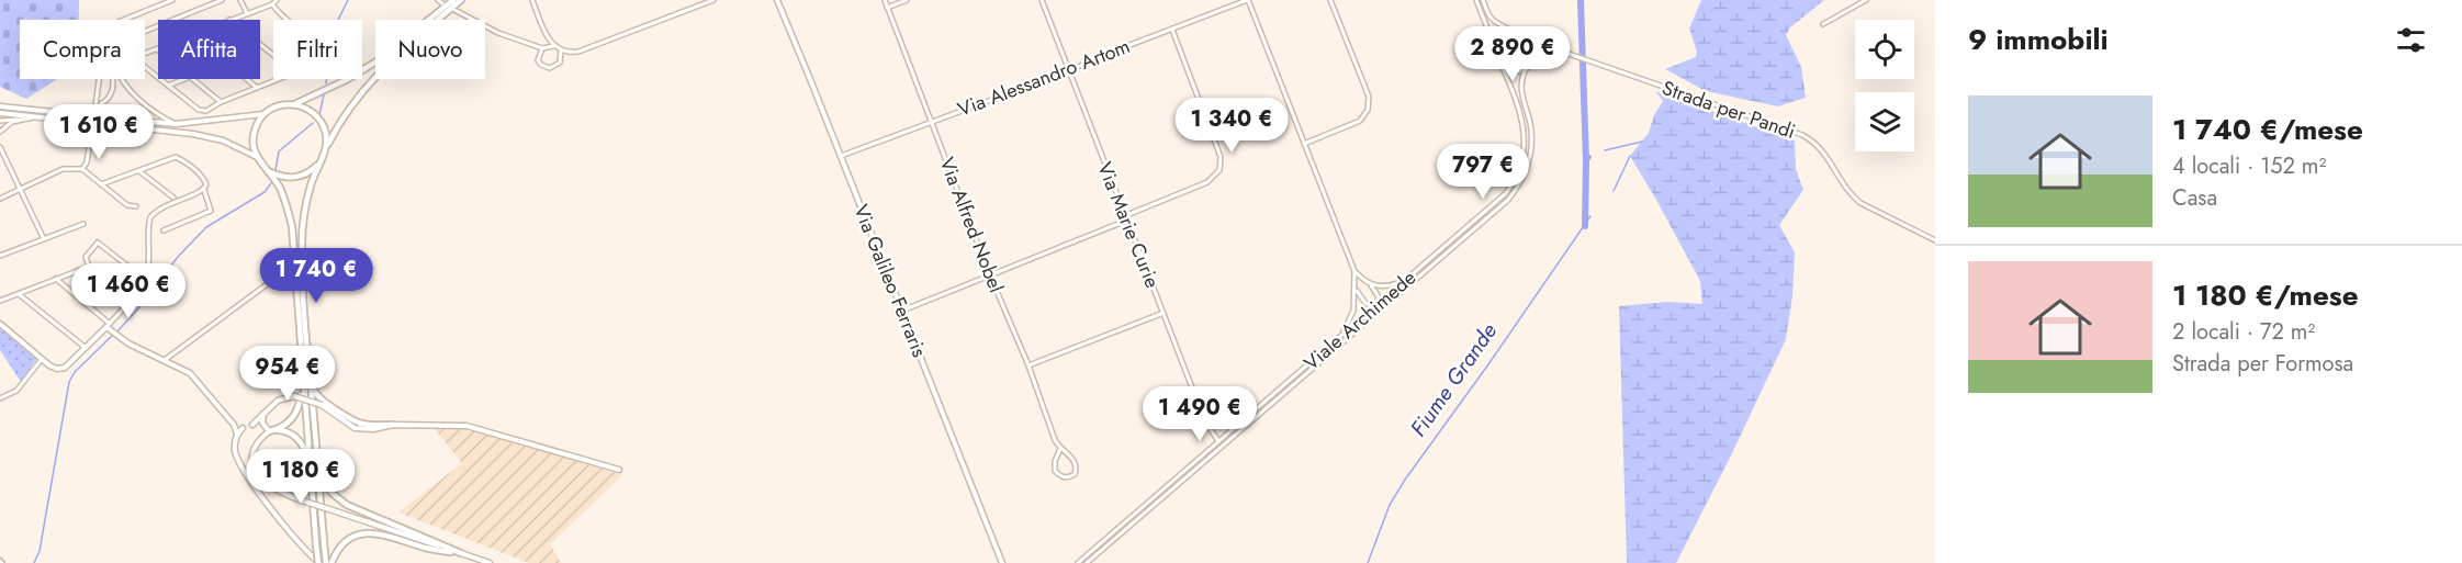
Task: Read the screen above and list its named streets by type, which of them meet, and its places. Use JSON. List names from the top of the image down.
{
  "streets": {
    "street": [
      "Via Alessandro Artom",
      "Strada per Pandi",
      "Via Alfred Nobel",
      "Via Marie Curie",
      "Via Galileo Ferraris",
      "Viale Archimede"
    ]
  },
  "crossings": [
    ["Via Alessandro Artom", "Via Alfred Nobel"],
    ["Via Alessandro Artom", "Via Marie Curie"],
    ["Via Alessandro Artom", "Via Galileo Ferraris"],
    ["Strada per Pandi", "Viale Archimede"],
    ["Via Marie Curie", "Viale Archimede"]
  ],
  "water": ["Fiume Grande"],
  "page": {
    "heading": "9 immobili",
    "chip": [
      "Compra",
      "Affitta",
      "Filtri",
      "Nuovo"
    ],
    "price": [
      "2 890 €",
      "1 340 €",
      "1 610 €",
      "797 €",
      "1 740 €",
      "1 460 €",
      "954 €",
      "1 490 €",
      "1 180 €"
    ],
    "list": [
      {
        "name": "1 740 €/mese",
        "note": "4 locali · 152 m² · Casa"
      },
      {
        "name": "1 180 €/mese",
        "note": "2 locali · 72 m² · Strada per Formosa"
      }
    ]
  }
}
